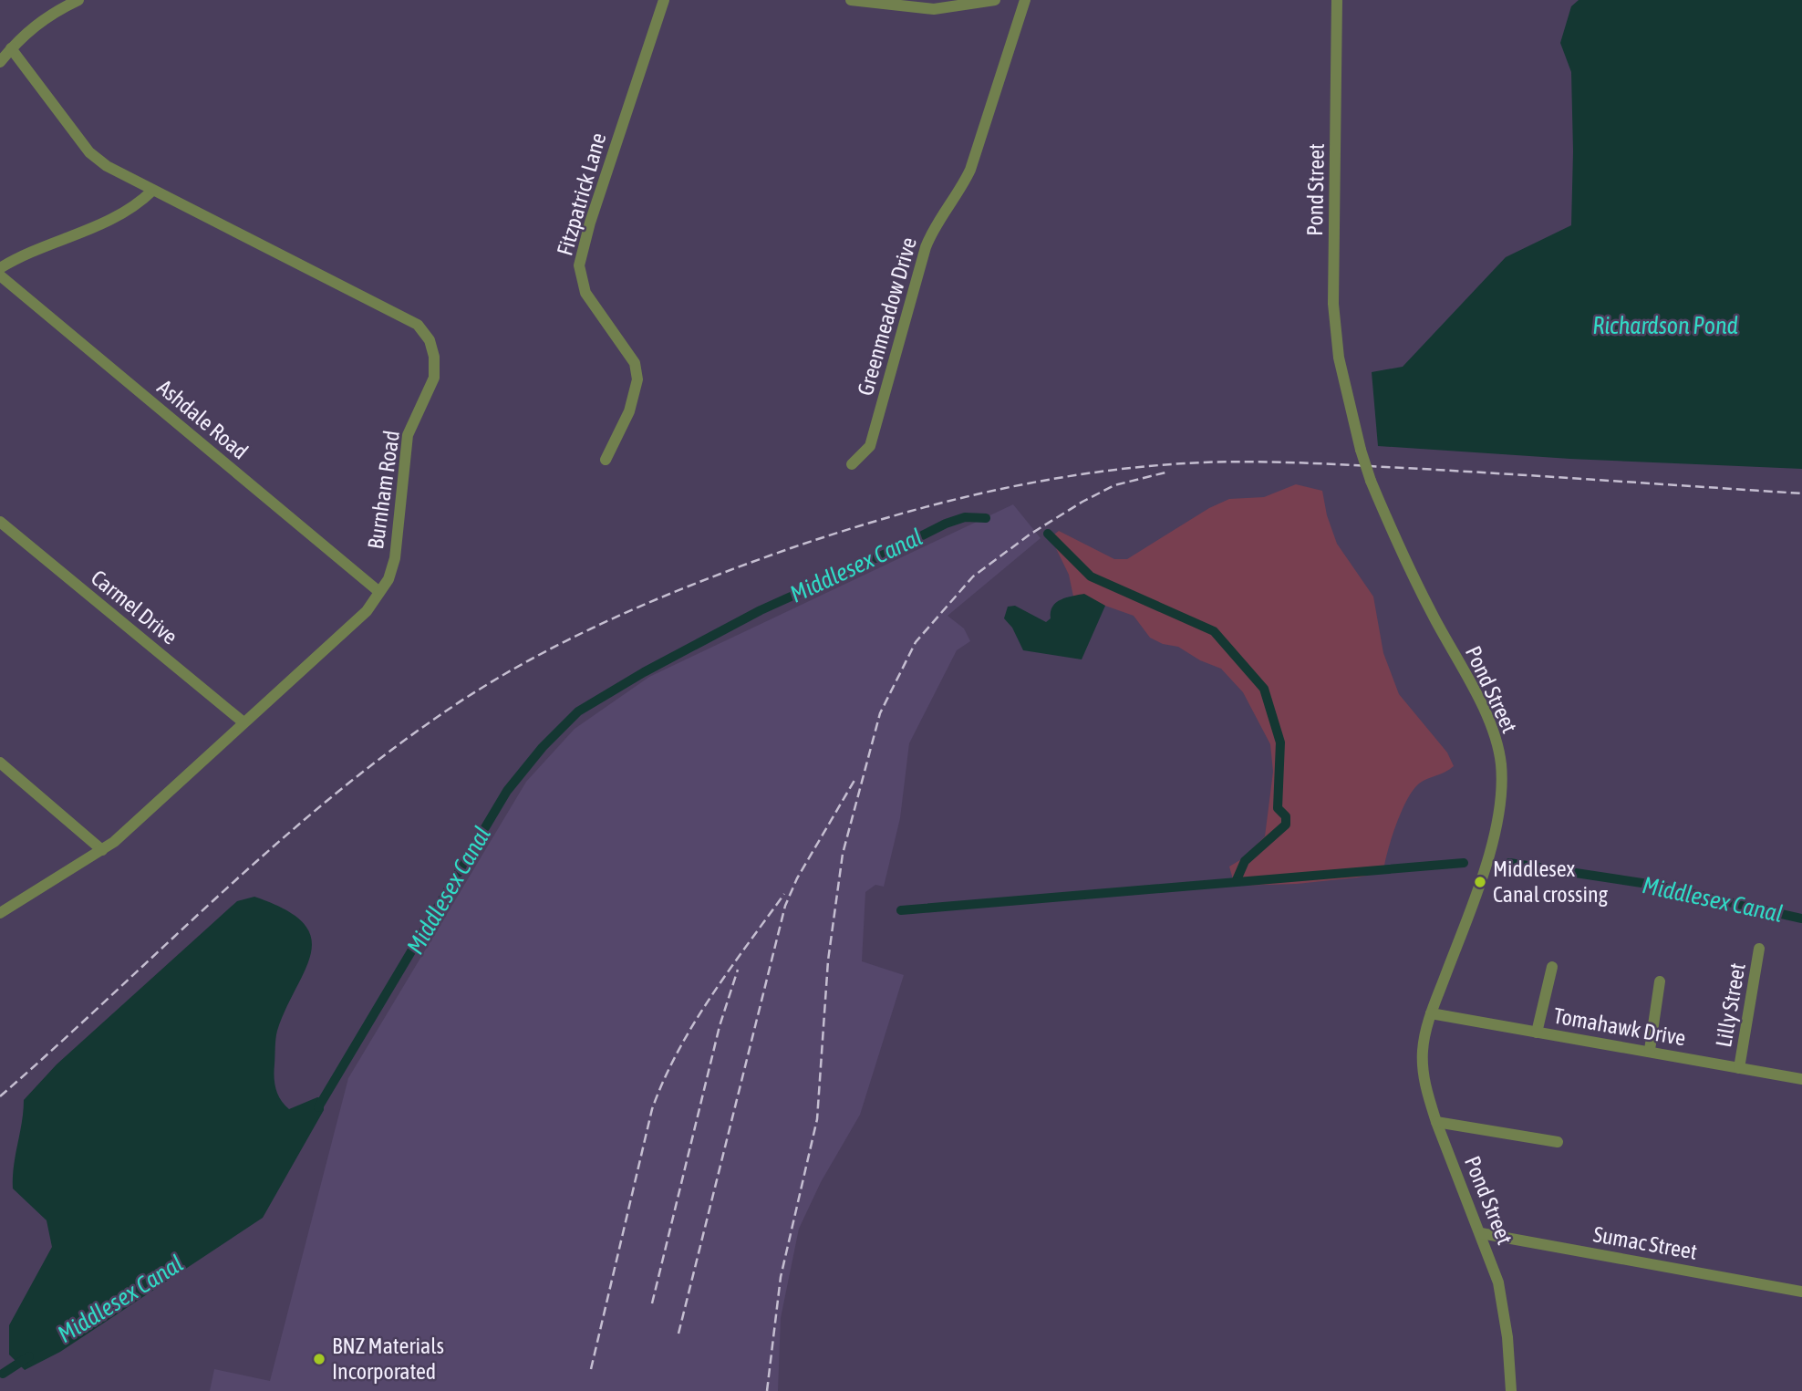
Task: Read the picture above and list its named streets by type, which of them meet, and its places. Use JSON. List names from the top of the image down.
{
  "streets": {
    "street": [
      "Pond Street",
      "Fitzpatrick Lane",
      "Greenmeadow Drive",
      "Ashdale Road",
      "Burnham Road",
      "Carmel Drive",
      "Lilly Street",
      "Tomahawk Drive",
      "Sumac Street"
    ]
  },
  "crossings": [
    ["Pond Street", "Tomahawk Drive"],
    ["Pond Street", "Sumac Street"],
    ["Ashdale Road", "Burnham Road"],
    ["Burnham Road", "Carmel Drive"],
    ["Lilly Street", "Tomahawk Drive"]
  ],
  "water": ["Richardson Pond", "Middlesex Canal"],
  "places": ["Middlesex Canal crossing", "BNZ Materials Incorporated"]
}
